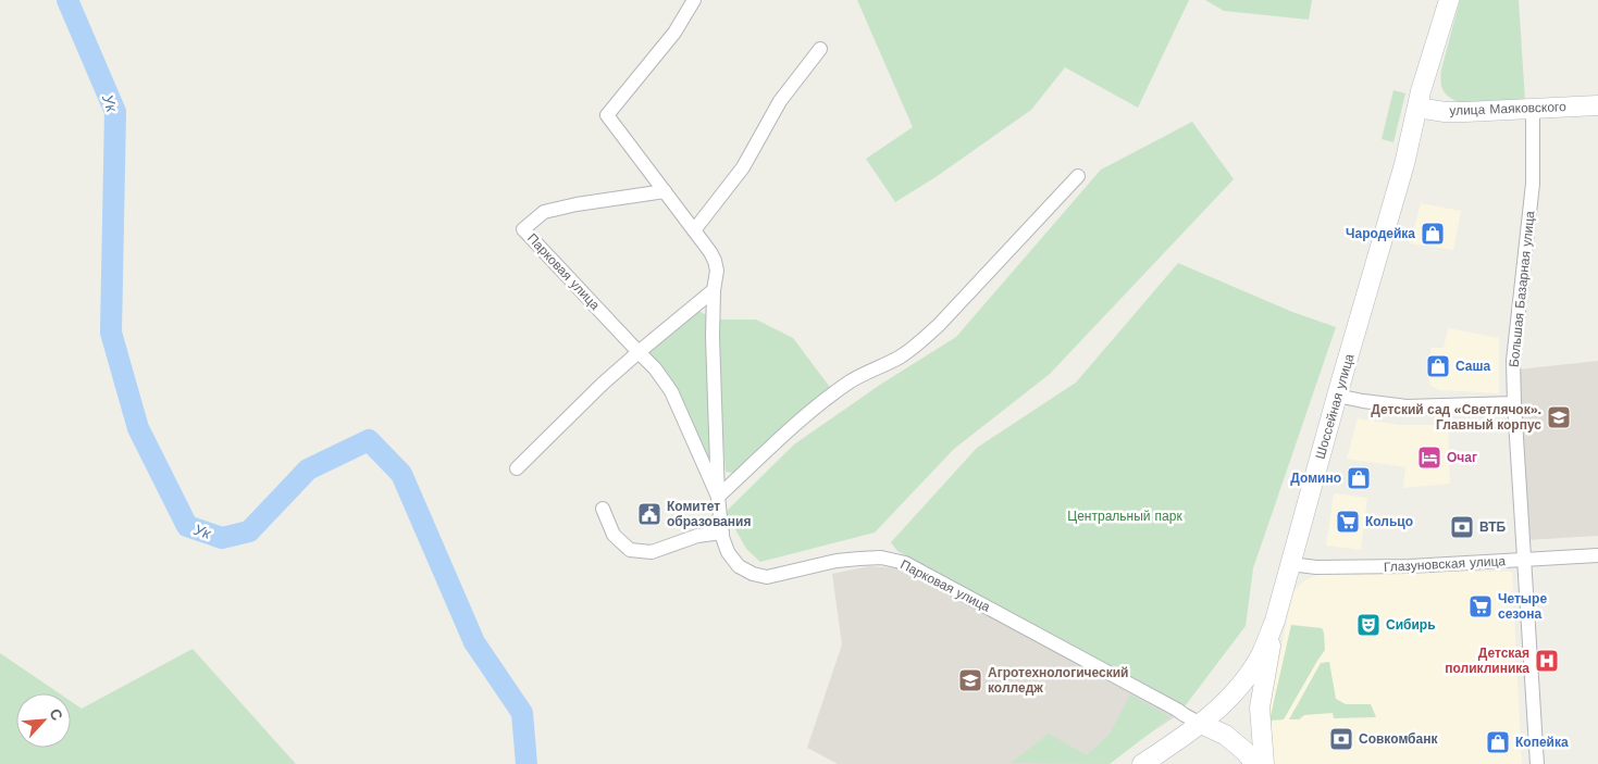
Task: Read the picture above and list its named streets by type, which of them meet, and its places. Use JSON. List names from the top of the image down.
{
  "streets": {
    "main road": ["улица Маяковского", "Шоссейная улица"],
    "street": ["Парковая улица", "Большая Базарная улица", "Глазуновская улица"]
  },
  "crossings": [
    ["улица Маяковского", "Большая Базарная улица"],
    ["улица Маяковского", "Шоссейная улица"],
    ["Парковая улица", "Шоссейная улица"],
    ["Большая Базарная улица", "Глазуновская улица"],
    ["Шоссейная улица", "Глазуновская улица"]
  ],
  "water": ["Ук"],
  "parks": ["Центральный парк"],
  "places": {
    "shop": [
      "Чародейка",
      "Саша",
      "Домино",
      "Копейка"
    ],
    "school or university": ["Детский сад «Светлячок». Главный корпус", "Агротехнологический колледж"],
    "hotel": ["Очаг"],
    "public building": ["Комитет образования"],
    "supermarket": ["Кольцо", "Четыре сезона"],
    "bank": ["ВТБ", "Совкомбанк"],
    "theatre": ["Сибирь"],
    "hospital": ["Детская поликлиника"]
  },
  "north": "top right"
}
